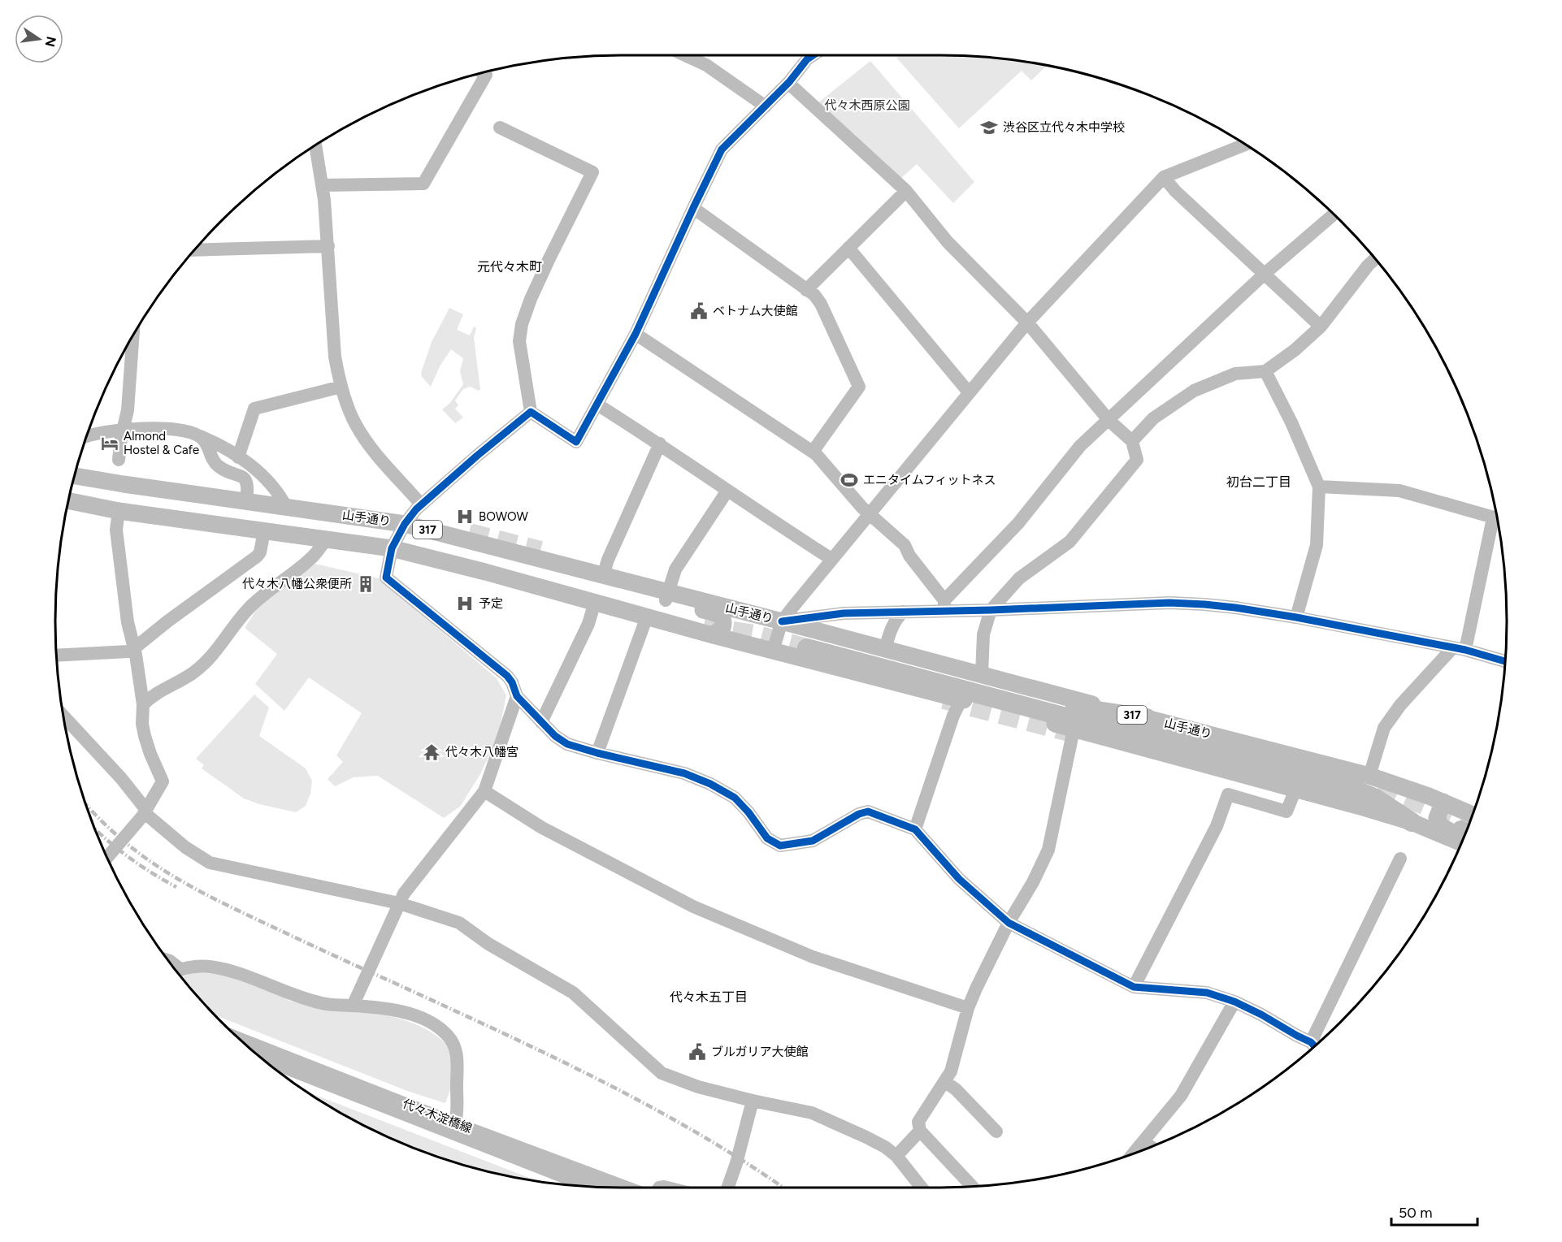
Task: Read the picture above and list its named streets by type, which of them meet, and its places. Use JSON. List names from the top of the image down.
{
  "streets": {
    "main road": ["山手通り", "317"],
    "street": ["代々木淀橋線"]
  },
  "districts": ["元代々木町", "初台二丁目", "代々木五丁目"],
  "parks": ["代々木西原公園"],
  "places": {
    "school or university": ["渋谷区立代々木中学校"],
    "public building": ["ベトナム大使館", "ブルガリア大使館"],
    "hotel": ["Almond Hostel & Cafe"],
    "sports": ["エニタイムフィットネス"],
    "hospital": ["BOWOW", "予定"],
    "building": ["代々木八幡公衆便所"],
    "temple": ["代々木八幡宮"]
  },
  "scale_bar": "50 m",
  "north": "right"
}
